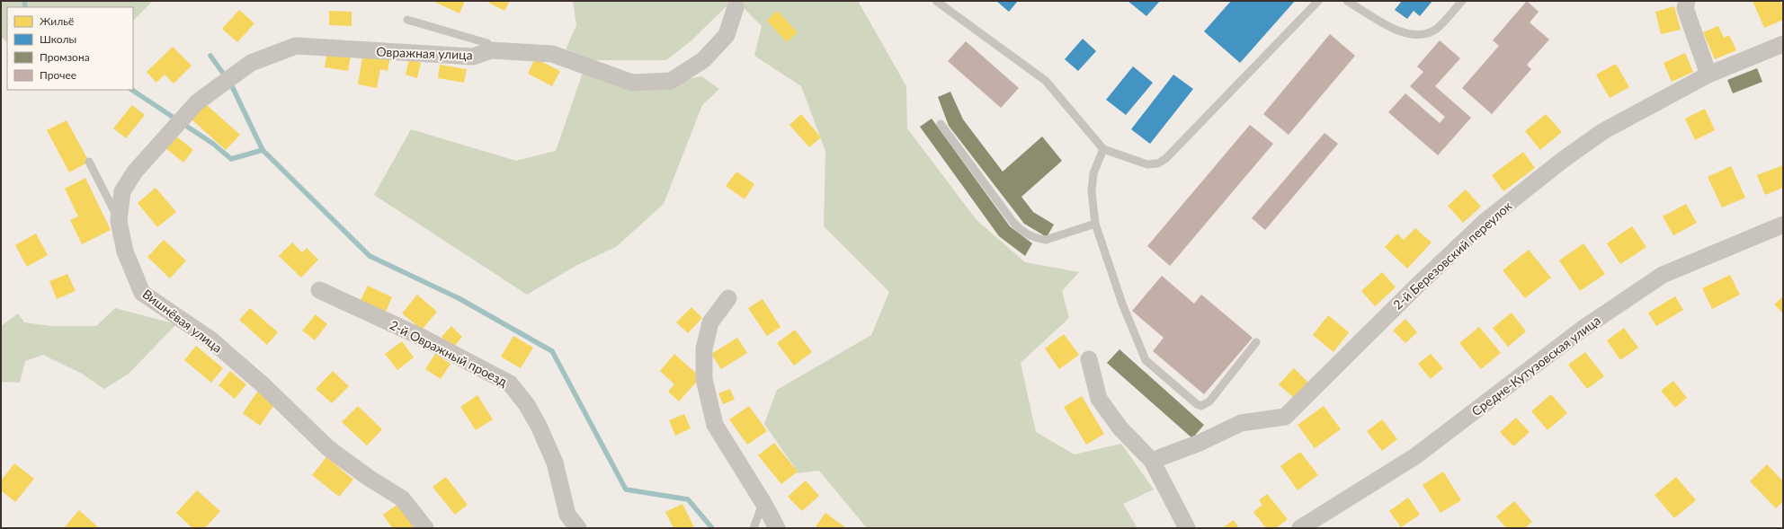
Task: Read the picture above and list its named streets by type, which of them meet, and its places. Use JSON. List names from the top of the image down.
{
  "streets": {
    "street": [
      "Овражная улица",
      "2-й Березовский переулок",
      "Вишнёвая улица",
      "2-й Овражный проезд",
      "Средне-Кутузовская улица"
    ]
  },
  "crossings": [
    ["Овражная улица", "Вишнёвая улица"]
  ],
  "legend": [
    "Жильё",
    "Школы",
    "Промзона",
    "Прочее"
  ]
}
